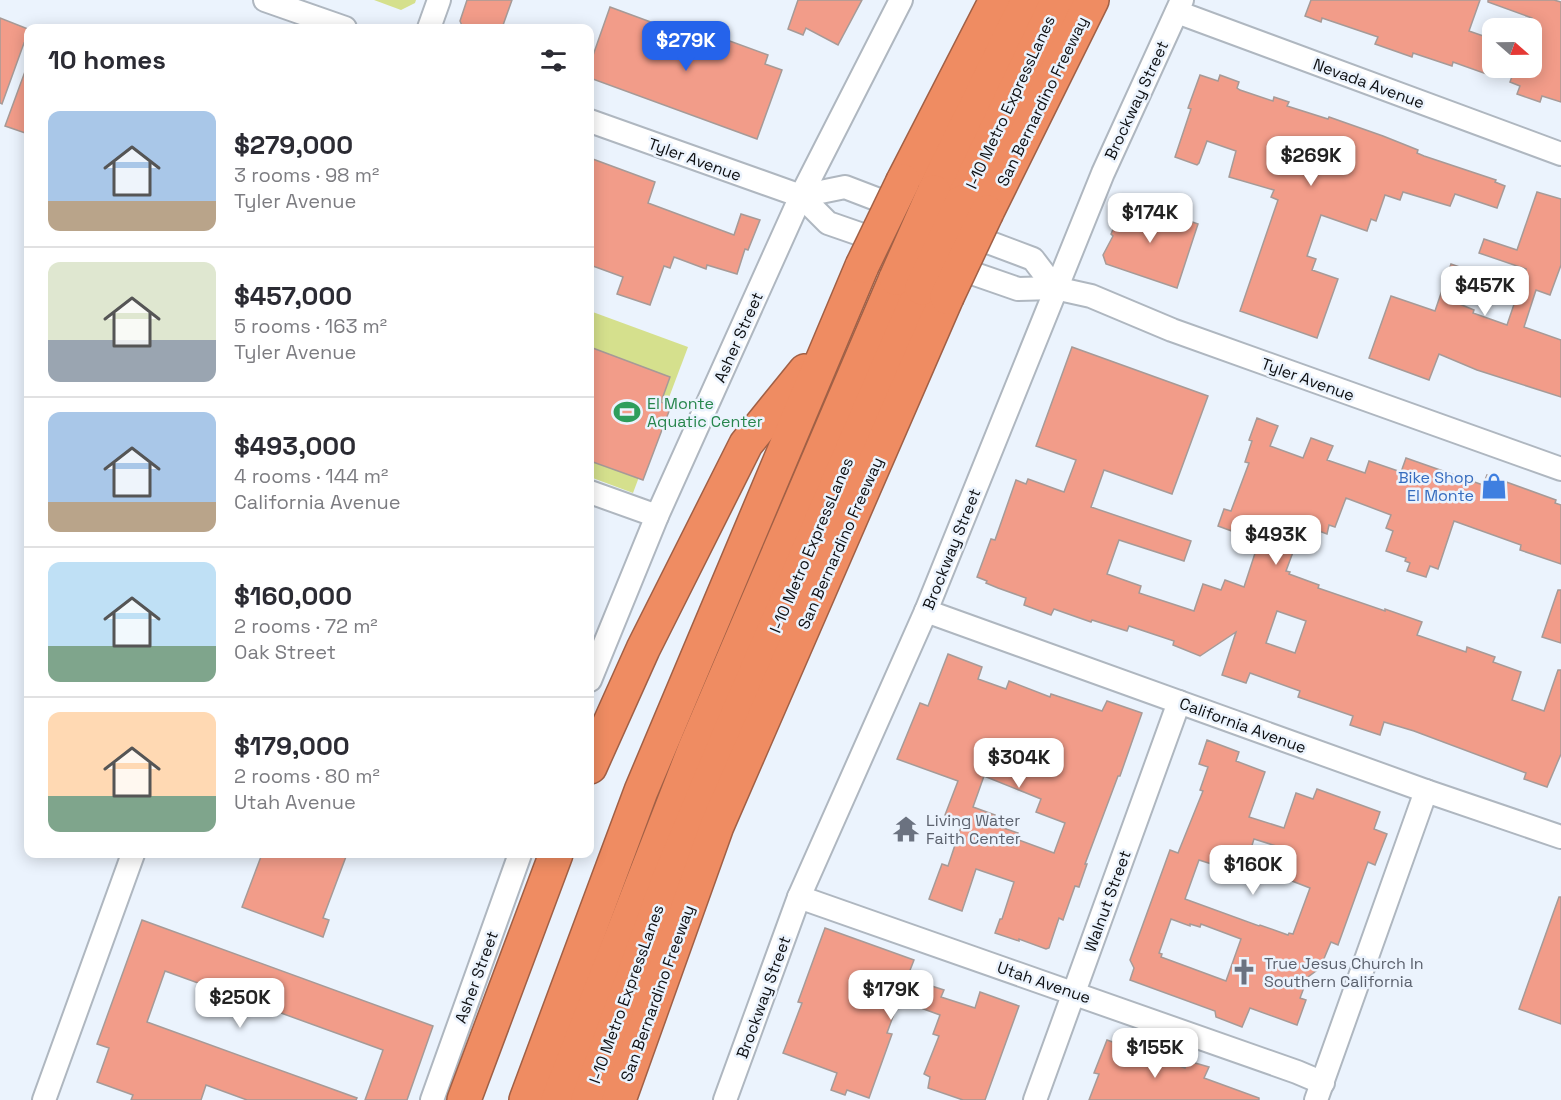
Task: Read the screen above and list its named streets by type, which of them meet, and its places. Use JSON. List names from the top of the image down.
{
  "streets": {
    "highway": ["San Bernardino Freeway", "I-10 Metro ExpressLanes"],
    "street": [
      "Nevada Avenue",
      "Brockway Street",
      "Tyler Avenue",
      "Asher Street",
      "California Avenue",
      "Walnut Street",
      "Utah Avenue"
    ]
  },
  "crossings": [
    ["Nevada Avenue", "Brockway Street"],
    ["Brockway Street", "Tyler Avenue"],
    ["Brockway Street", "California Avenue"],
    ["Brockway Street", "Utah Avenue"],
    ["San Bernardino Freeway", "I-10 Metro ExpressLanes"],
    ["Tyler Avenue", "Asher Street"],
    ["California Avenue", "Walnut Street"],
    ["Walnut Street", "Utah Avenue"]
  ],
  "places": {
    "sports": ["El Monte Aquatic Center"],
    "shop": ["Bike Shop El Monte"],
    "temple": ["Living Water Faith Center"],
    "church": ["True Jesus Church In Southern California"]
  },
  "north": "right",
  "page": {
    "price": [
      "$279K",
      "$269K",
      "$174K",
      "$457K",
      "$493K",
      "$304K",
      "$160K",
      "$179K",
      "$250K",
      "$155K"
    ],
    "heading": "10 homes",
    "list": [
      {
        "name": "$279,000",
        "note": "3 rooms · 98 m² · Tyler Avenue"
      },
      {
        "name": "$457,000",
        "note": "5 rooms · 163 m² · Tyler Avenue"
      },
      {
        "name": "$493,000",
        "note": "4 rooms · 144 m² · California Avenue"
      },
      {
        "name": "$160,000",
        "note": "2 rooms · 72 m² · Oak Street"
      },
      {
        "name": "$179,000",
        "note": "2 rooms · 80 m² · Utah Avenue"
      }
    ]
  }
}
